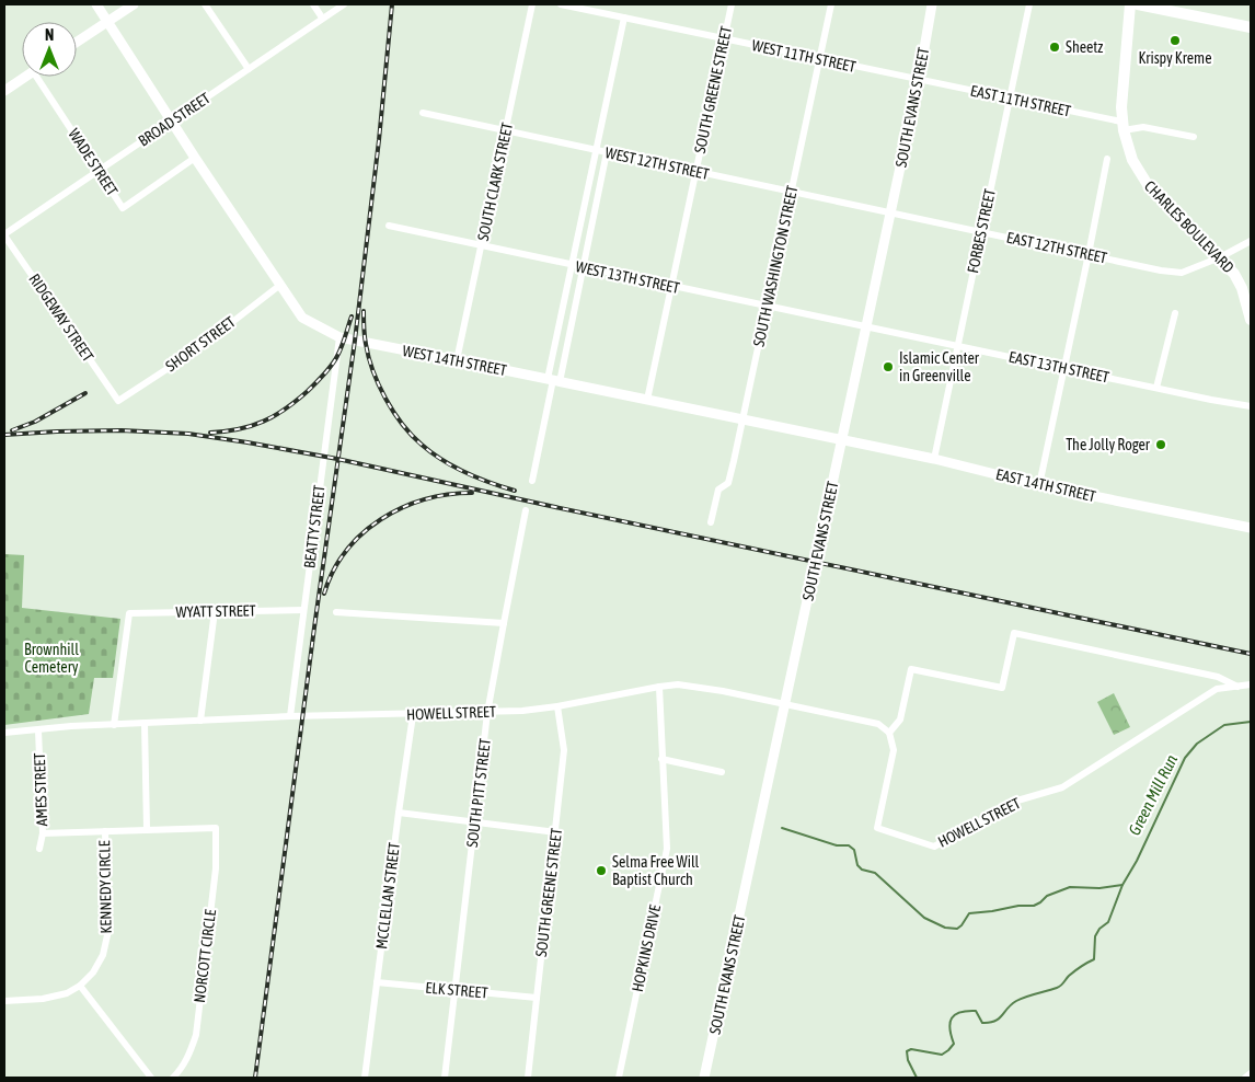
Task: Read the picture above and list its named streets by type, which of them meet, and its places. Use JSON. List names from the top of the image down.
{
  "streets": {
    "main road": ["CHARLES BOULEVARD"],
    "street": [
      "WEST 11TH STREET",
      "SOUTH GREENE STREET",
      "EAST 11TH STREET",
      "SOUTH EVANS STREET",
      "BROAD STREET",
      "WADE STREET",
      "WEST 12TH STREET",
      "SOUTH CLARK STREET",
      "FORBES STREET",
      "EAST 12TH STREET",
      "SOUTH WASHINGTON STREET",
      "WEST 13TH STREET",
      "RIDGEWAY STREET",
      "SHORT STREET",
      "WEST 14TH STREET",
      "EAST 13TH STREET",
      "EAST 14TH STREET",
      "BEATTY STREET",
      "WYATT STREET",
      "HOWELL STREET",
      "AMES STREET",
      "SOUTH PITT STREET",
      "KENNEDY CIRCLE",
      "MCCLELLAN STREET",
      "HOPKINS DRIVE",
      "NORCOTT CIRCLE",
      "ELK STREET"
    ]
  },
  "crossings": [
    ["WEST 11TH STREET", "SOUTH GREENE STREET"],
    ["WEST 11TH STREET", "EAST 11TH STREET"],
    ["WEST 11TH STREET", "SOUTH EVANS STREET"],
    ["WEST 11TH STREET", "SOUTH WASHINGTON STREET"],
    ["SOUTH GREENE STREET", "WEST 12TH STREET"],
    ["SOUTH GREENE STREET", "WEST 13TH STREET"],
    ["SOUTH GREENE STREET", "WEST 14TH STREET"],
    ["SOUTH GREENE STREET", "HOWELL STREET"],
    ["SOUTH GREENE STREET", "ELK STREET"],
    ["EAST 11TH STREET", "SOUTH EVANS STREET"],
    ["EAST 11TH STREET", "CHARLES BOULEVARD"],
    ["EAST 11TH STREET", "FORBES STREET"],
    ["SOUTH EVANS STREET", "WEST 12TH STREET"],
    ["SOUTH EVANS STREET", "EAST 12TH STREET"],
    ["SOUTH EVANS STREET", "WEST 13TH STREET"],
    ["SOUTH EVANS STREET", "WEST 14TH STREET"],
    ["SOUTH EVANS STREET", "EAST 13TH STREET"],
    ["SOUTH EVANS STREET", "EAST 14TH STREET"],
    ["SOUTH EVANS STREET", "HOWELL STREET"],
    ["BROAD STREET", "WADE STREET"],
    ["BROAD STREET", "RIDGEWAY STREET"],
    ["BROAD STREET", "WEST 14TH STREET"],
    ["WADE STREET", "WEST 14TH STREET"],
    ["WEST 12TH STREET", "SOUTH CLARK STREET"],
    ["WEST 12TH STREET", "EAST 12TH STREET"],
    ["WEST 12TH STREET", "SOUTH WASHINGTON STREET"],
    ["SOUTH CLARK STREET", "WEST 13TH STREET"],
    ["SOUTH CLARK STREET", "WEST 14TH STREET"],
    ["CHARLES BOULEVARD", "EAST 12TH STREET"],
    ["FORBES STREET", "EAST 12TH STREET"],
    ["FORBES STREET", "EAST 13TH STREET"],
    ["FORBES STREET", "EAST 14TH STREET"],
    ["SOUTH WASHINGTON STREET", "WEST 13TH STREET"],
    ["SOUTH WASHINGTON STREET", "WEST 14TH STREET"],
    ["WEST 13TH STREET", "EAST 13TH STREET"],
    ["RIDGEWAY STREET", "SHORT STREET"],
    ["SHORT STREET", "WEST 14TH STREET"],
    ["WEST 14TH STREET", "EAST 14TH STREET"],
    ["WEST 14TH STREET", "BEATTY STREET"],
    ["BEATTY STREET", "WYATT STREET"],
    ["BEATTY STREET", "HOWELL STREET"],
    ["WYATT STREET", "HOWELL STREET"],
    ["HOWELL STREET", "AMES STREET"],
    ["HOWELL STREET", "SOUTH PITT STREET"],
    ["HOWELL STREET", "MCCLELLAN STREET"],
    ["HOWELL STREET", "HOPKINS DRIVE"],
    ["SOUTH PITT STREET", "ELK STREET"],
    ["MCCLELLAN STREET", "ELK STREET"]
  ],
  "water": ["Green Mill Run"],
  "parks": ["Brownhill Cemetery"],
  "places": [
    "Krispy Kreme",
    "Sheetz",
    "Islamic Center in Greenville",
    "The Jolly Roger",
    "Selma Free Will Baptist Church"
  ],
  "north": "top"
}
